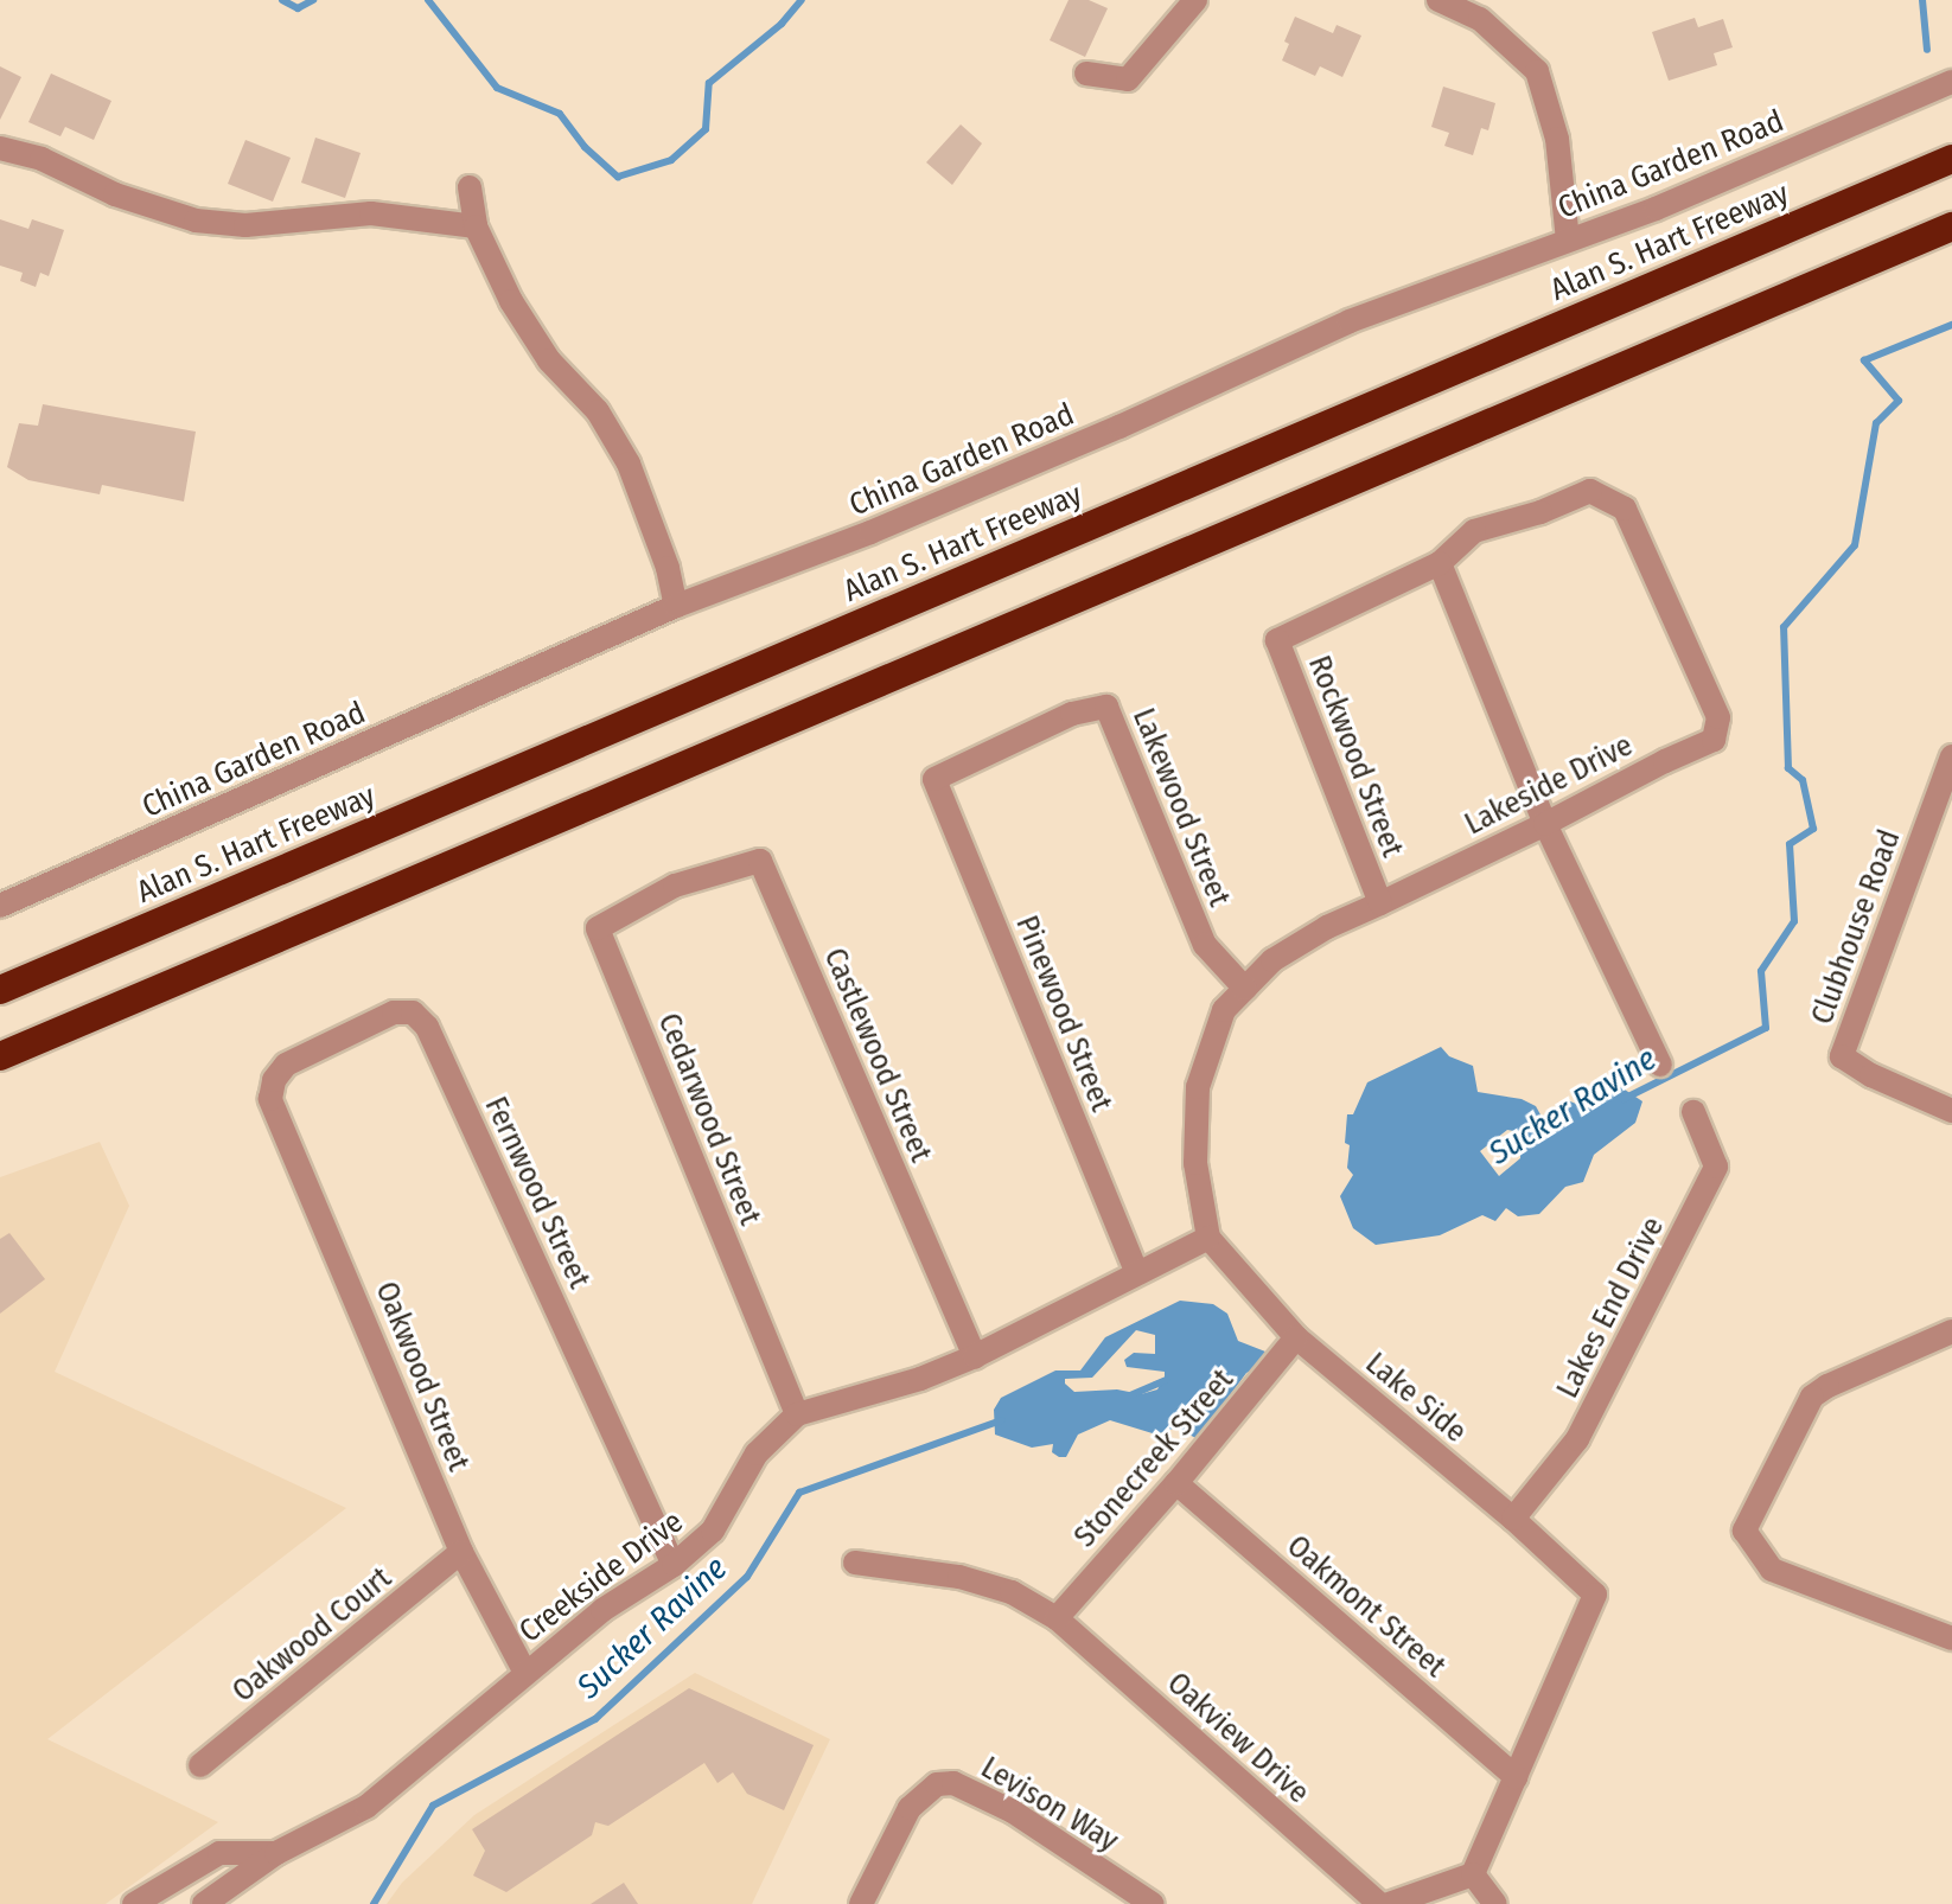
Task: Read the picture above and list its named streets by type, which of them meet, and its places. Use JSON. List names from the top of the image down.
{
  "streets": {
    "highway": ["Alan S. Hart Freeway"],
    "street": [
      "China Garden Road",
      "Rockwood Street",
      "Lakeside Drive",
      "Lakewood Street",
      "Clubhouse Road",
      "Pinewood Street",
      "Castlewood Street",
      "Cedarwood Street",
      "Fernwood Street",
      "Lakes End Drive",
      "Oakwood Street",
      "Lake Side",
      "Stonecreek Street",
      "Creekside Drive",
      "Oakmont Street",
      "Oakwood Court",
      "Oakview Drive",
      "Levison Way"
    ]
  },
  "crossings": [
    ["Rockwood Street", "Lakeside Drive"],
    ["Lakeside Drive", "Lakewood Street"],
    ["Lakeside Drive", "Lake Side"],
    ["Lakeside Drive", "Creekside Drive"],
    ["Lakewood Street", "Pinewood Street"],
    ["Pinewood Street", "Creekside Drive"],
    ["Castlewood Street", "Cedarwood Street"],
    ["Castlewood Street", "Creekside Drive"],
    ["Cedarwood Street", "Creekside Drive"],
    ["Fernwood Street", "Oakwood Street"],
    ["Fernwood Street", "Creekside Drive"],
    ["Lakes End Drive", "Lake Side"],
    ["Oakwood Street", "Creekside Drive"],
    ["Oakwood Street", "Oakwood Court"],
    ["Lake Side", "Stonecreek Street"],
    ["Lake Side", "Creekside Drive"],
    ["Lake Side", "Oakmont Street"],
    ["Stonecreek Street", "Oakmont Street"],
    ["Stonecreek Street", "Oakview Drive"]
  ],
  "water": ["Sucker Ravine"]
}
